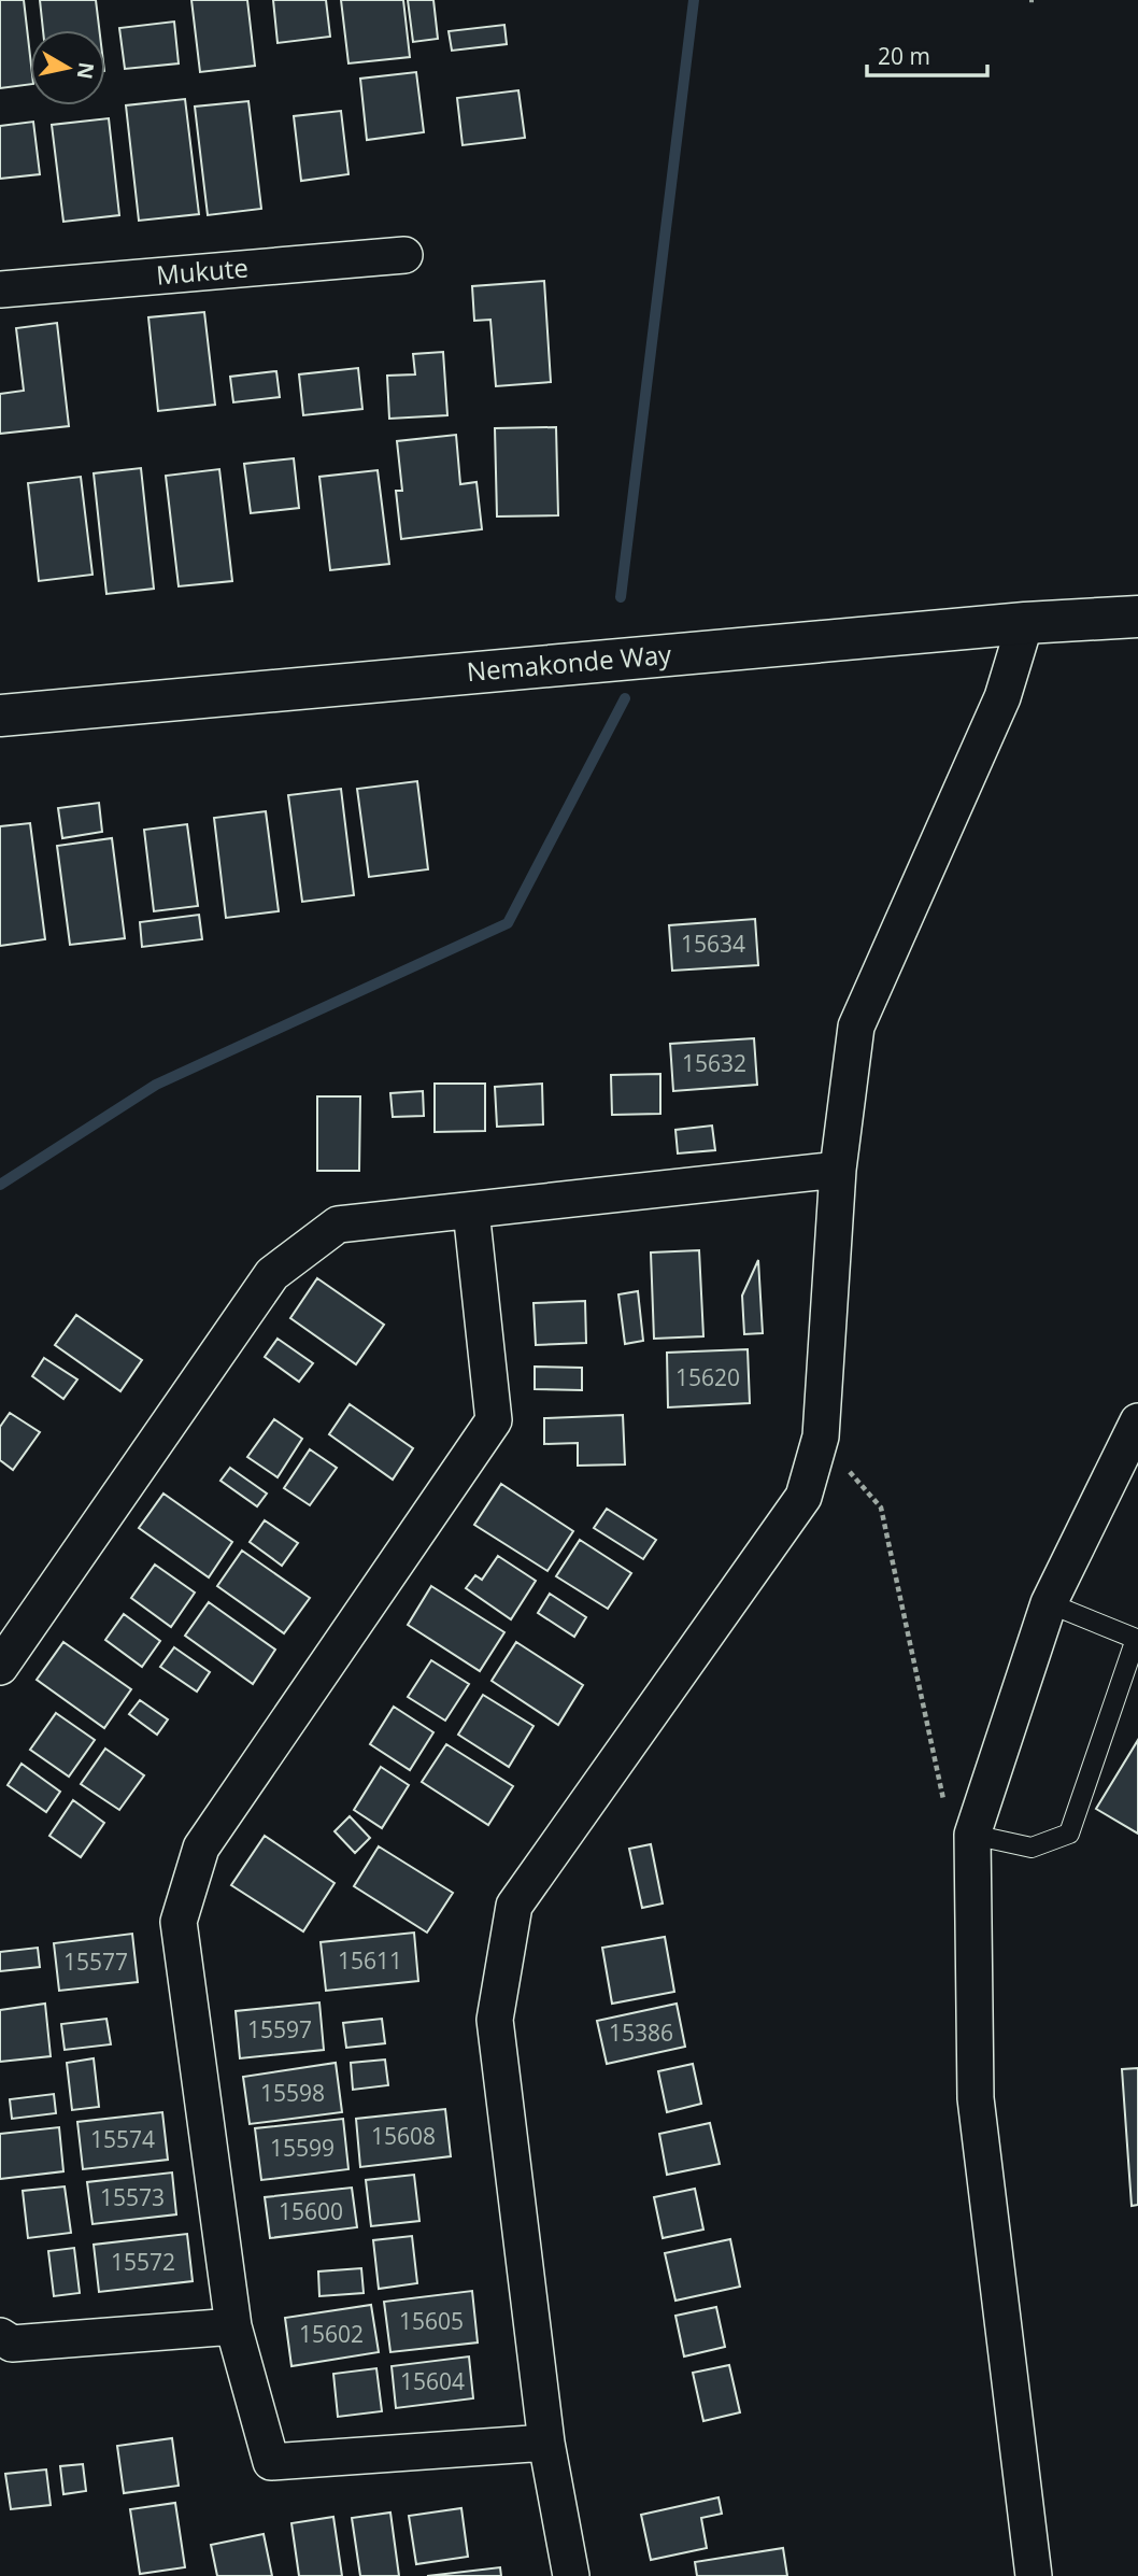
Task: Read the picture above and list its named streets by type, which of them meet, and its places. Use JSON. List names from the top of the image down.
{
  "streets": {
    "street": ["Mukute", "Nemakonde Way"]
  },
  "house_numbers": [
    "15634",
    "15632",
    "15620",
    "15611",
    "15577",
    "15597",
    "15386",
    "15598",
    "15608",
    "15574",
    "15599",
    "15573",
    "15600",
    "15572",
    "15605",
    "15602",
    "15604"
  ],
  "scale_bar": "20 m",
  "north": "right"
}
